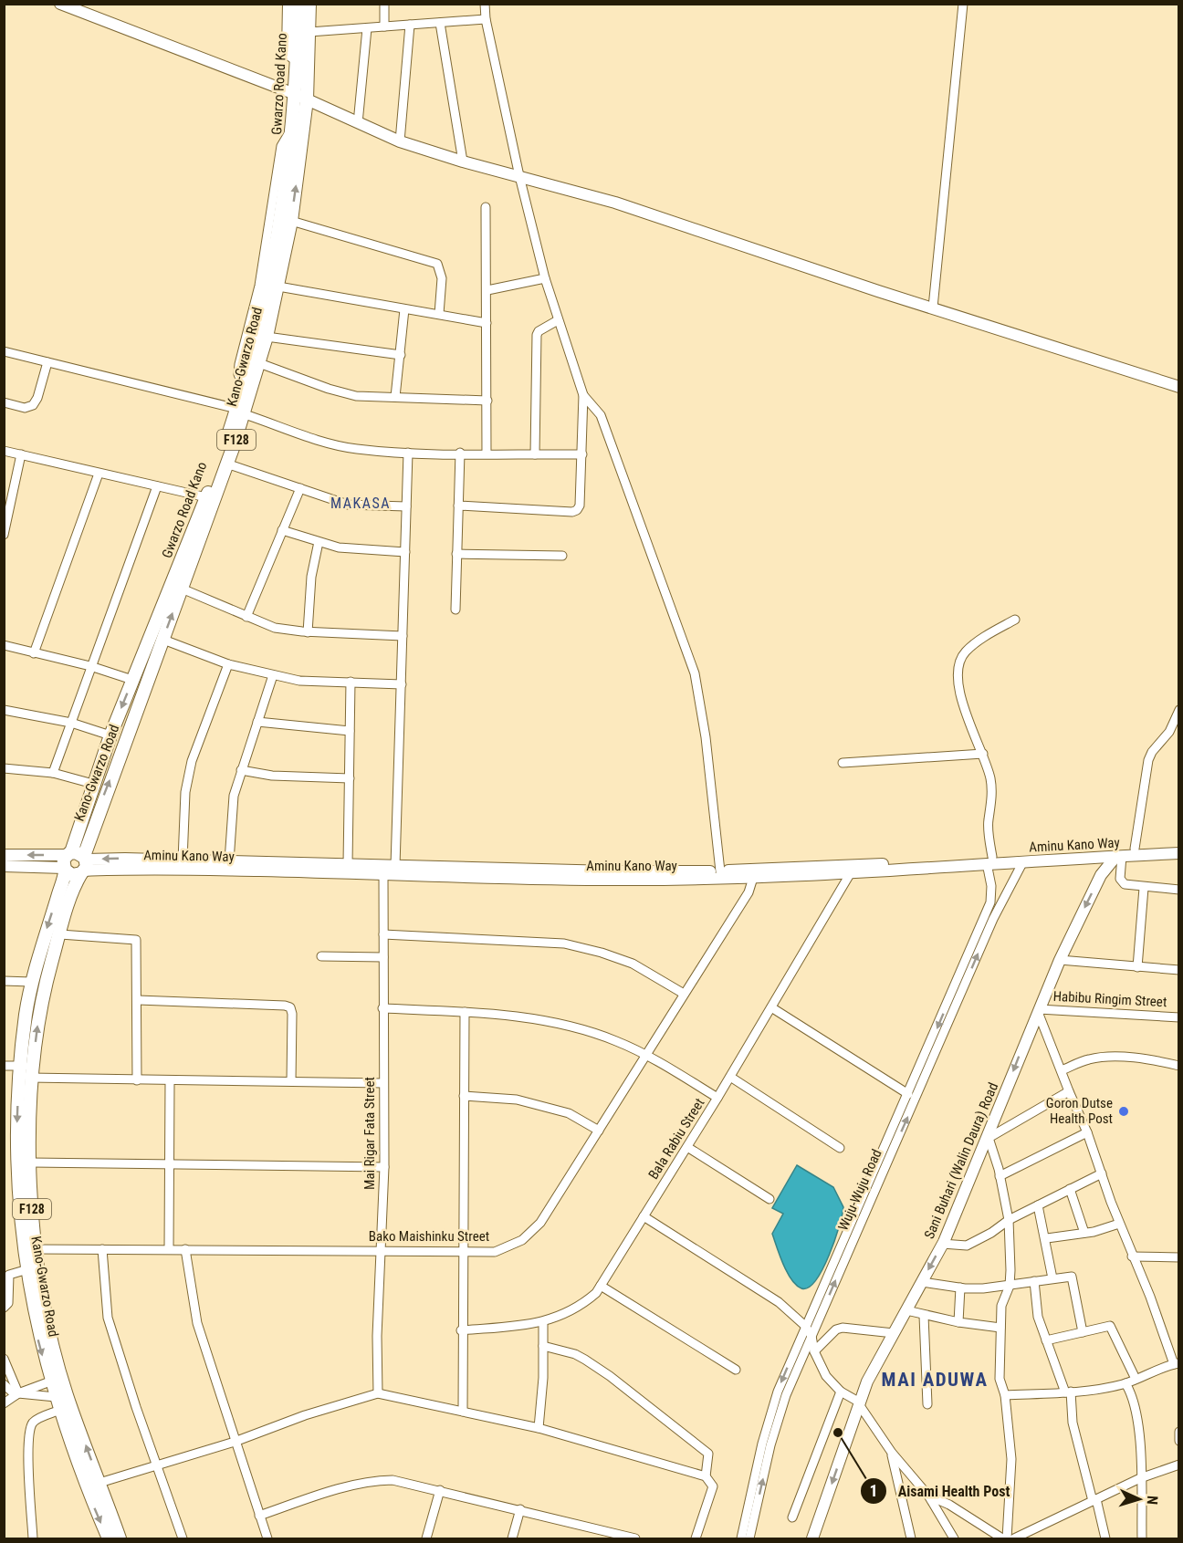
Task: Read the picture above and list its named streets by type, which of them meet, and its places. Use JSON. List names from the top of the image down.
{
  "streets": {
    "main road": [
      "Gwarzo Road Kano",
      "Kano-Gwarzo Road",
      "F128",
      "Aminu Kano Way",
      "Sani Buhari (Walin Daura) Road"
    ],
    "street": [
      "Habibu Ringim Street",
      "Mai Rigar Fata Street",
      "Bala Rabiu Street",
      "Wuju-Wuju Road",
      "Bako Maishinku Street"
    ]
  },
  "crossings": [
    ["Gwarzo Road Kano", "Kano-Gwarzo Road"],
    ["Gwarzo Road Kano", "Aminu Kano Way"],
    ["Kano-Gwarzo Road", "Aminu Kano Way"],
    ["Kano-Gwarzo Road", "Bako Maishinku Street"],
    ["Aminu Kano Way", "Mai Rigar Fata Street"],
    ["Aminu Kano Way", "Bala Rabiu Street"],
    ["Aminu Kano Way", "Sani Buhari (Walin Daura) Road"],
    ["Aminu Kano Way", "Wuju-Wuju Road"],
    ["Aminu Kano Way", "Bako Maishinku Street"],
    ["Habibu Ringim Street", "Sani Buhari (Walin Daura) Road"],
    ["Mai Rigar Fata Street", "Bako Maishinku Street"]
  ],
  "one_way": ["Sani Buhari (Walin Daura) Road"],
  "districts": ["MAKASA", "MAI ADUWA"],
  "places": ["Goron Dutse Health Post", "Aisami Health Post"],
  "north": "right"
}
